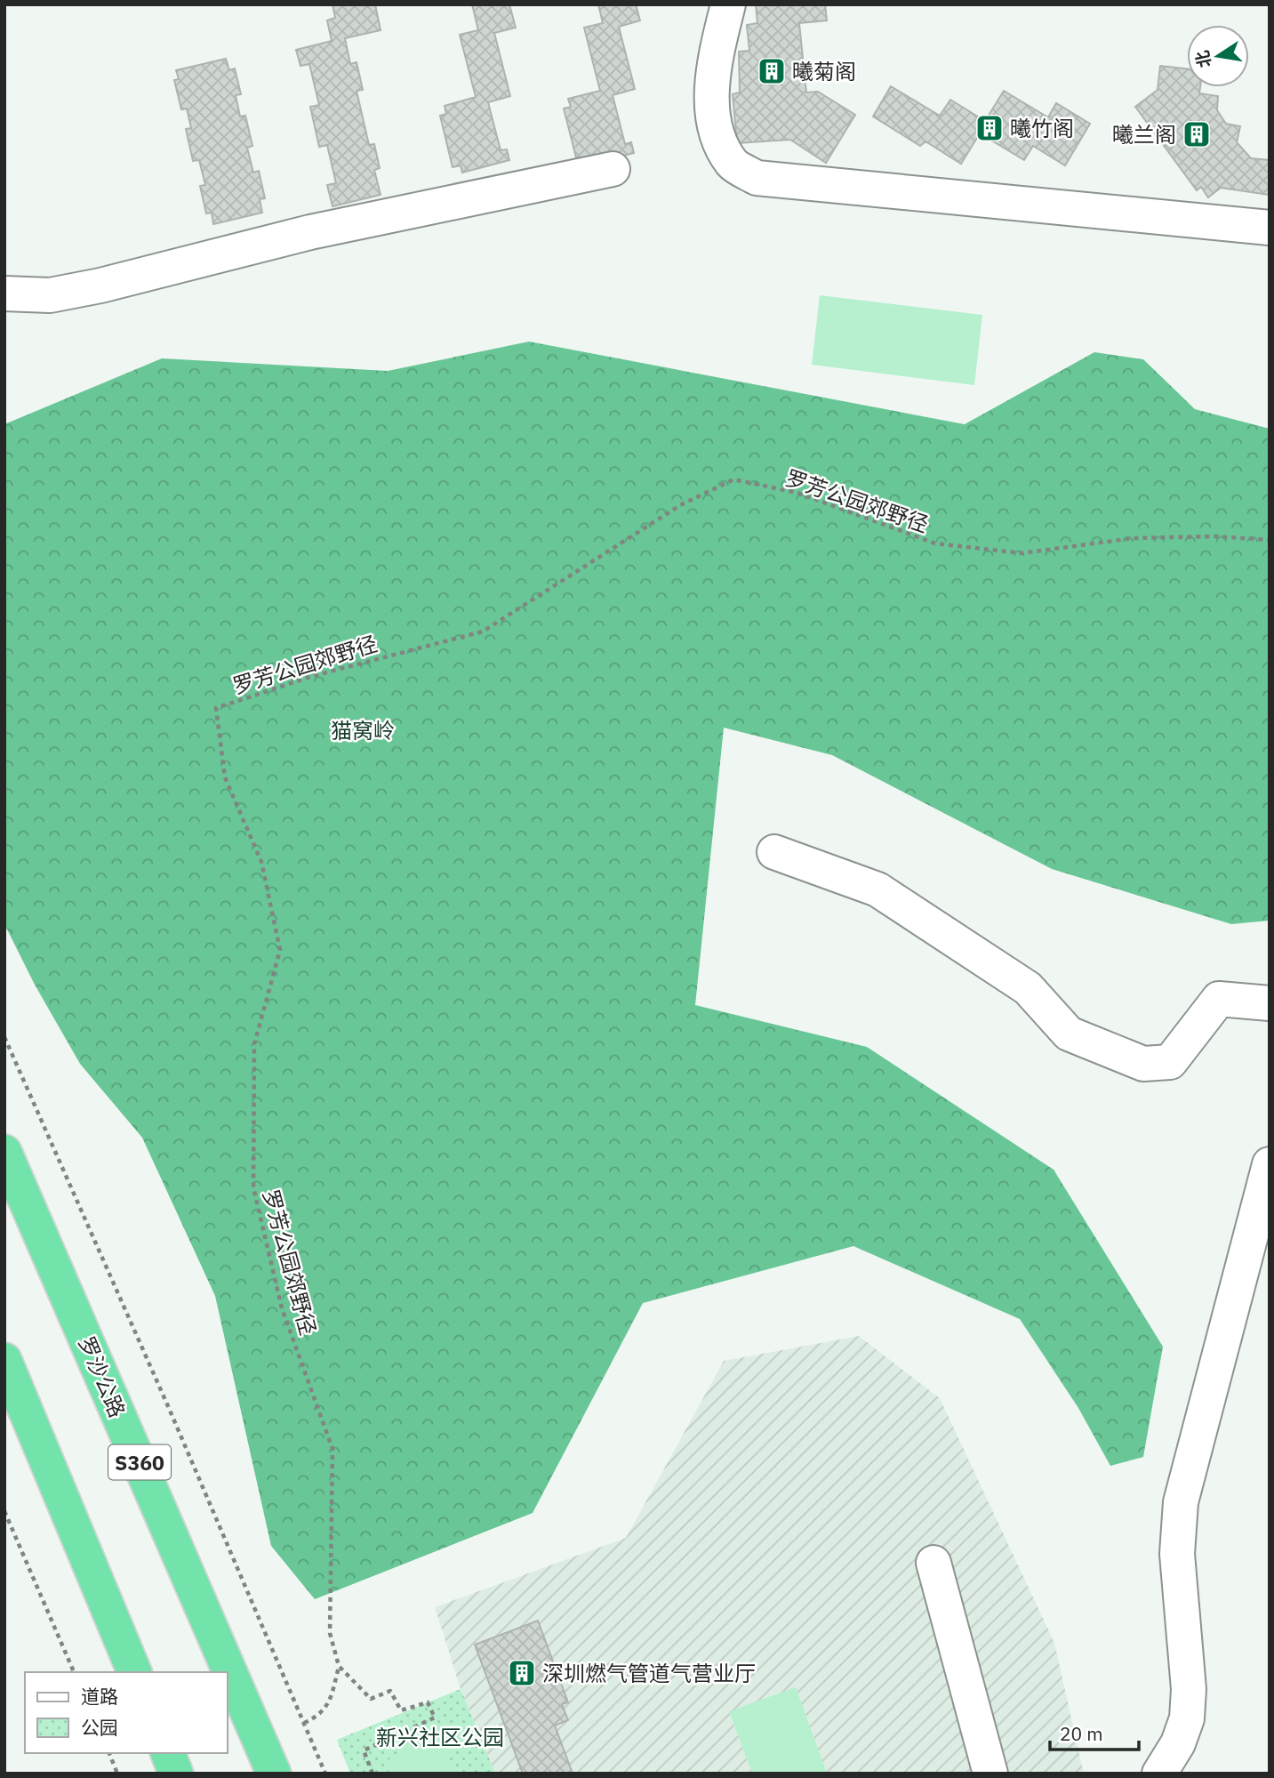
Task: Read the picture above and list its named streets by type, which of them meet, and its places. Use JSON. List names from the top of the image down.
{
  "streets": {
    "highway": ["罗沙公路", "S360"],
    "path": ["罗芳公园郊野径"]
  },
  "parks": ["猫窝岭", "新兴社区公园"],
  "places": {
    "building": [
      "曦菊阁",
      "曦竹阁",
      "曦兰阁",
      "深圳燃气管道气营业厅"
    ]
  },
  "legend": ["道路", "公园"],
  "scale_bar": "20 m",
  "north": "left"
}
